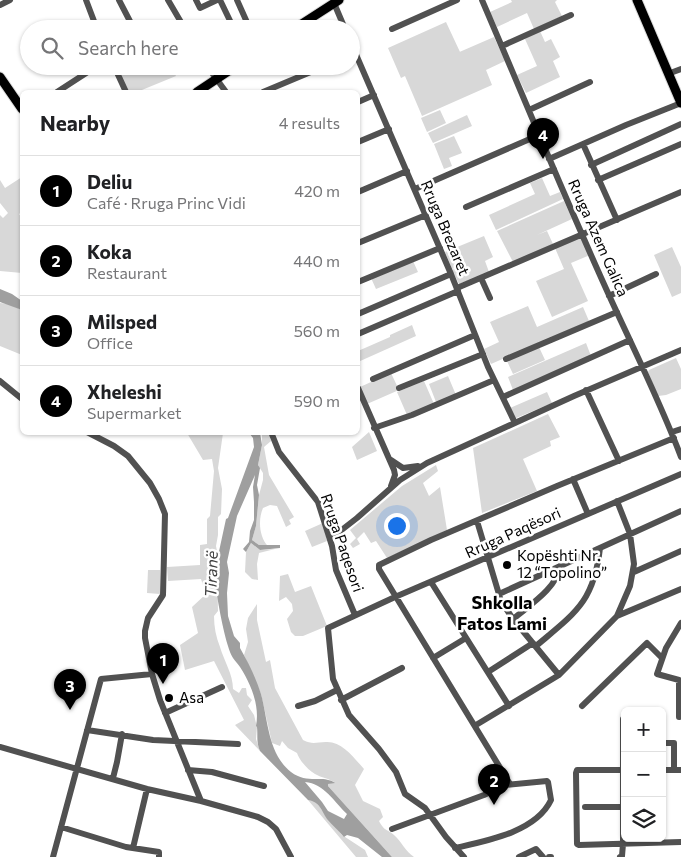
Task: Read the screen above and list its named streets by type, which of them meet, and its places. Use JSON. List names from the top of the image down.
{
  "streets": {
    "street": [
      "Rruga Brezaret",
      "Rruga Azem Galica",
      "Rruga Paqësori",
      "Rruga Paqesori"
    ]
  },
  "crossings": [
    ["Rruga Paqësori", "Rruga Paqesori"]
  ],
  "districts": ["Shkolla Fatos Lami"],
  "water": ["Tiranë"],
  "places": ["Kopështi Nr. 12 “Topolino”", "Asa"],
  "page": {
    "search": "Search here",
    "heading": ["Nearby", "4 results"],
    "pins": [
      "4",
      "1",
      "3",
      "2"
    ],
    "list": [
      {
        "mark": "1",
        "name": "Deliu",
        "note": "Café · Rruga Princ Vidi",
        "value": "420 m"
      },
      {
        "mark": "2",
        "name": "Koka",
        "note": "Restaurant",
        "value": "440 m"
      },
      {
        "mark": "3",
        "name": "Milsped",
        "note": "Office",
        "value": "560 m"
      },
      {
        "mark": "4",
        "name": "Xheleshi",
        "note": "Supermarket",
        "value": "590 m"
      }
    ],
    "map_buttons": ["+", "−"]
  }
}
